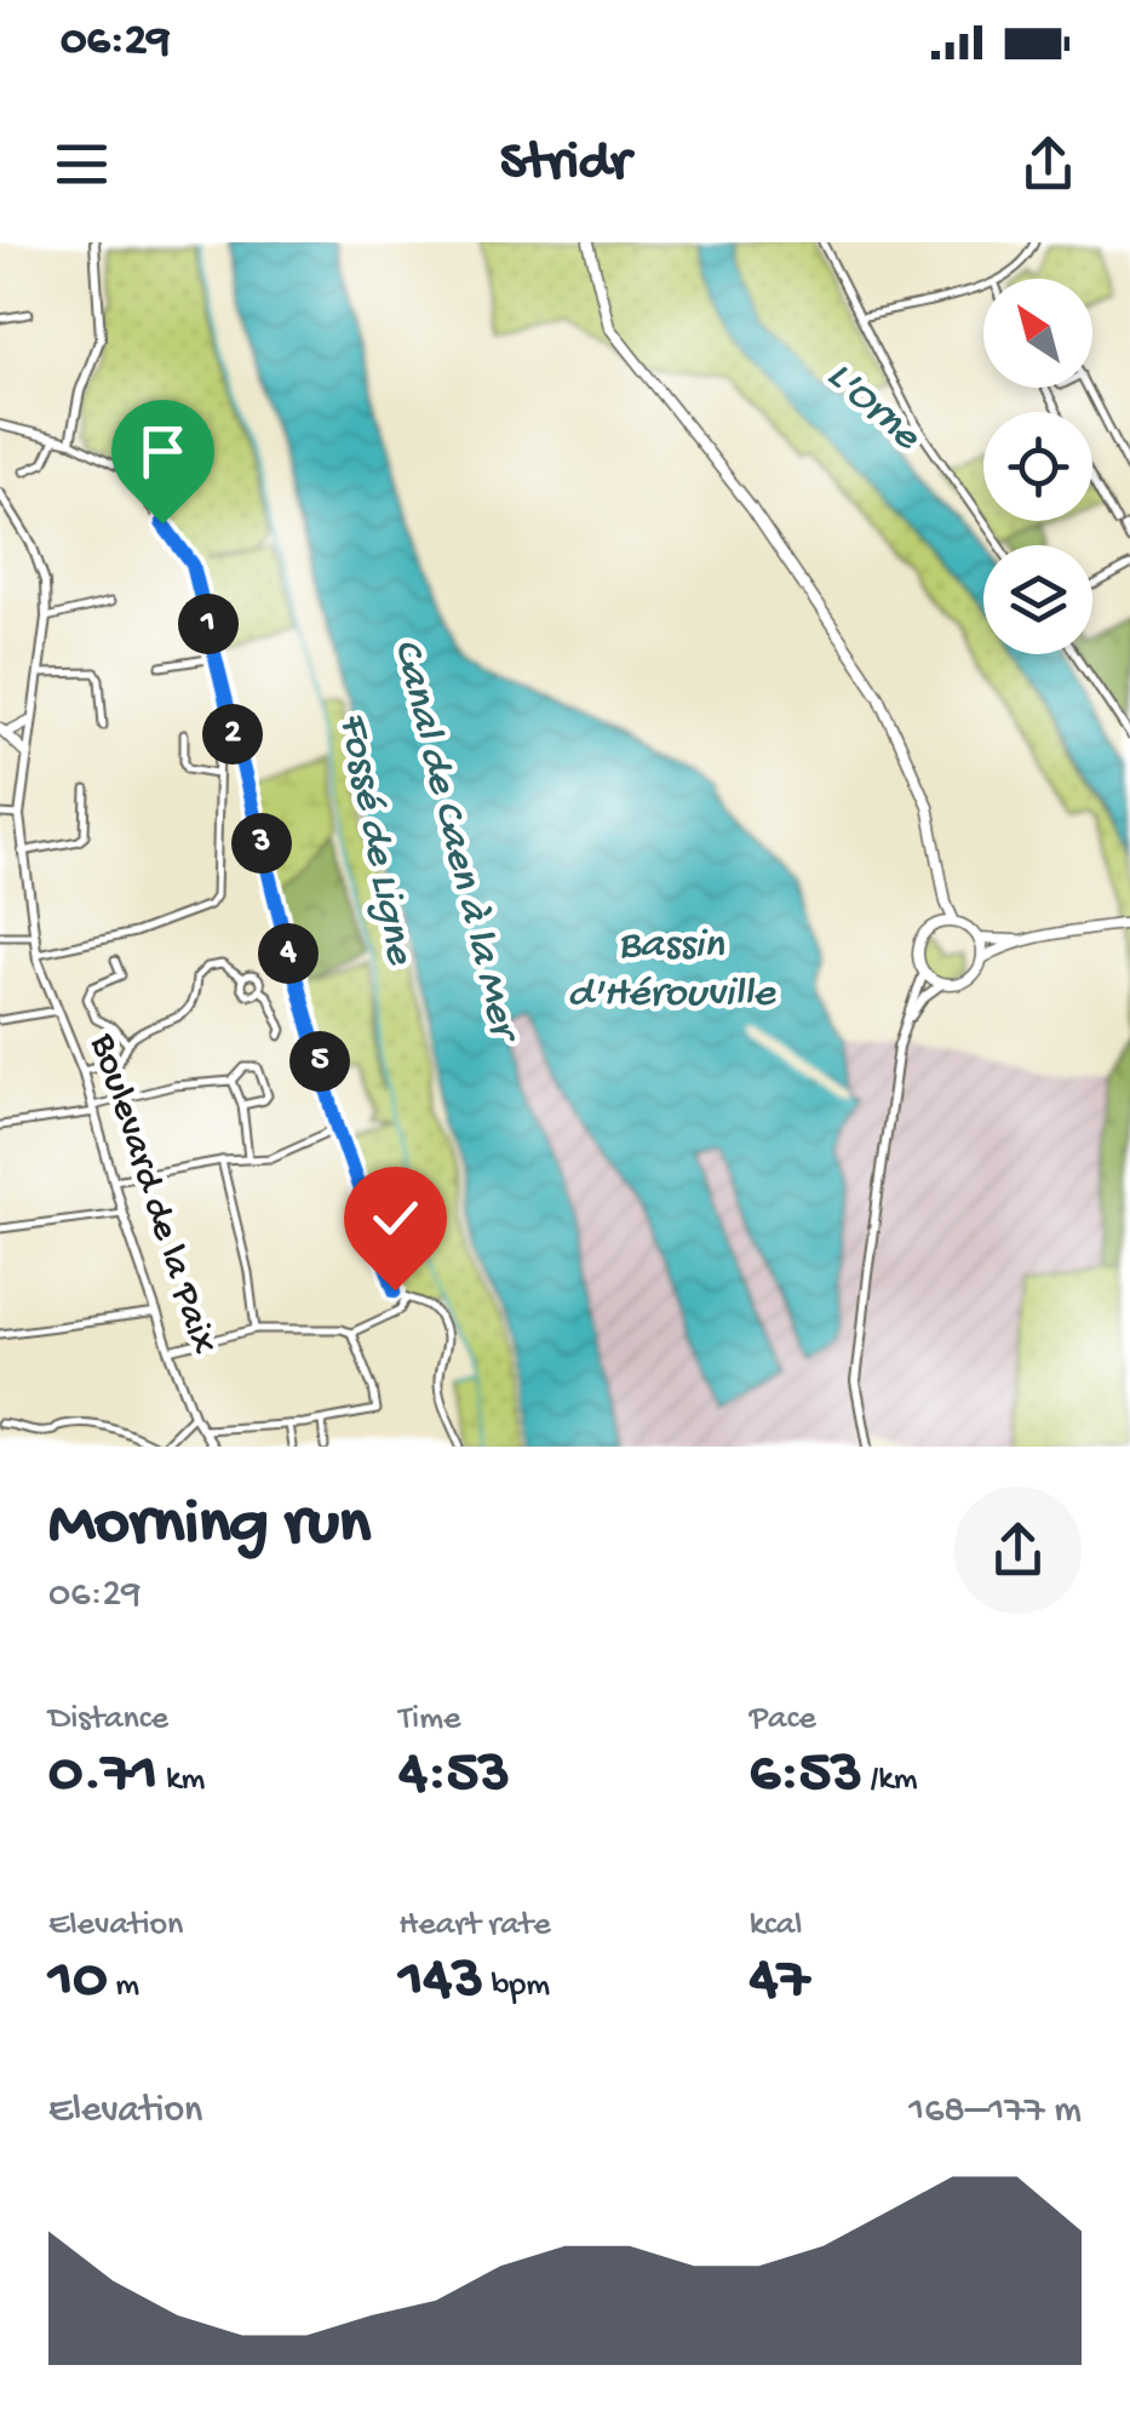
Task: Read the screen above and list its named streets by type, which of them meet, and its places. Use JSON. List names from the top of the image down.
{
  "streets": {
    "street": ["Boulevard de la Paix"]
  },
  "water": [
    "L'Orne",
    "Fossé de Ligne",
    "Canal de Caen à la Mer",
    "Bassin d'Hérouville"
  ],
  "north": "top left",
  "page": {
    "status": "06:29",
    "header": "Stridr",
    "pins": [
      "1",
      "2",
      "3",
      "4",
      "5"
    ],
    "heading": ["Morning run", "06:29"],
    "stats": [
      ["Distance", "0.71 km"],
      ["Time", "4:53"],
      ["Pace", "6:53 /km"],
      ["Elevation", "10 m"],
      ["Heart rate", "143 bpm"],
      ["kcal", "47"]
    ],
    "chart": ["Elevation", "168–177 m"]
  }
}
